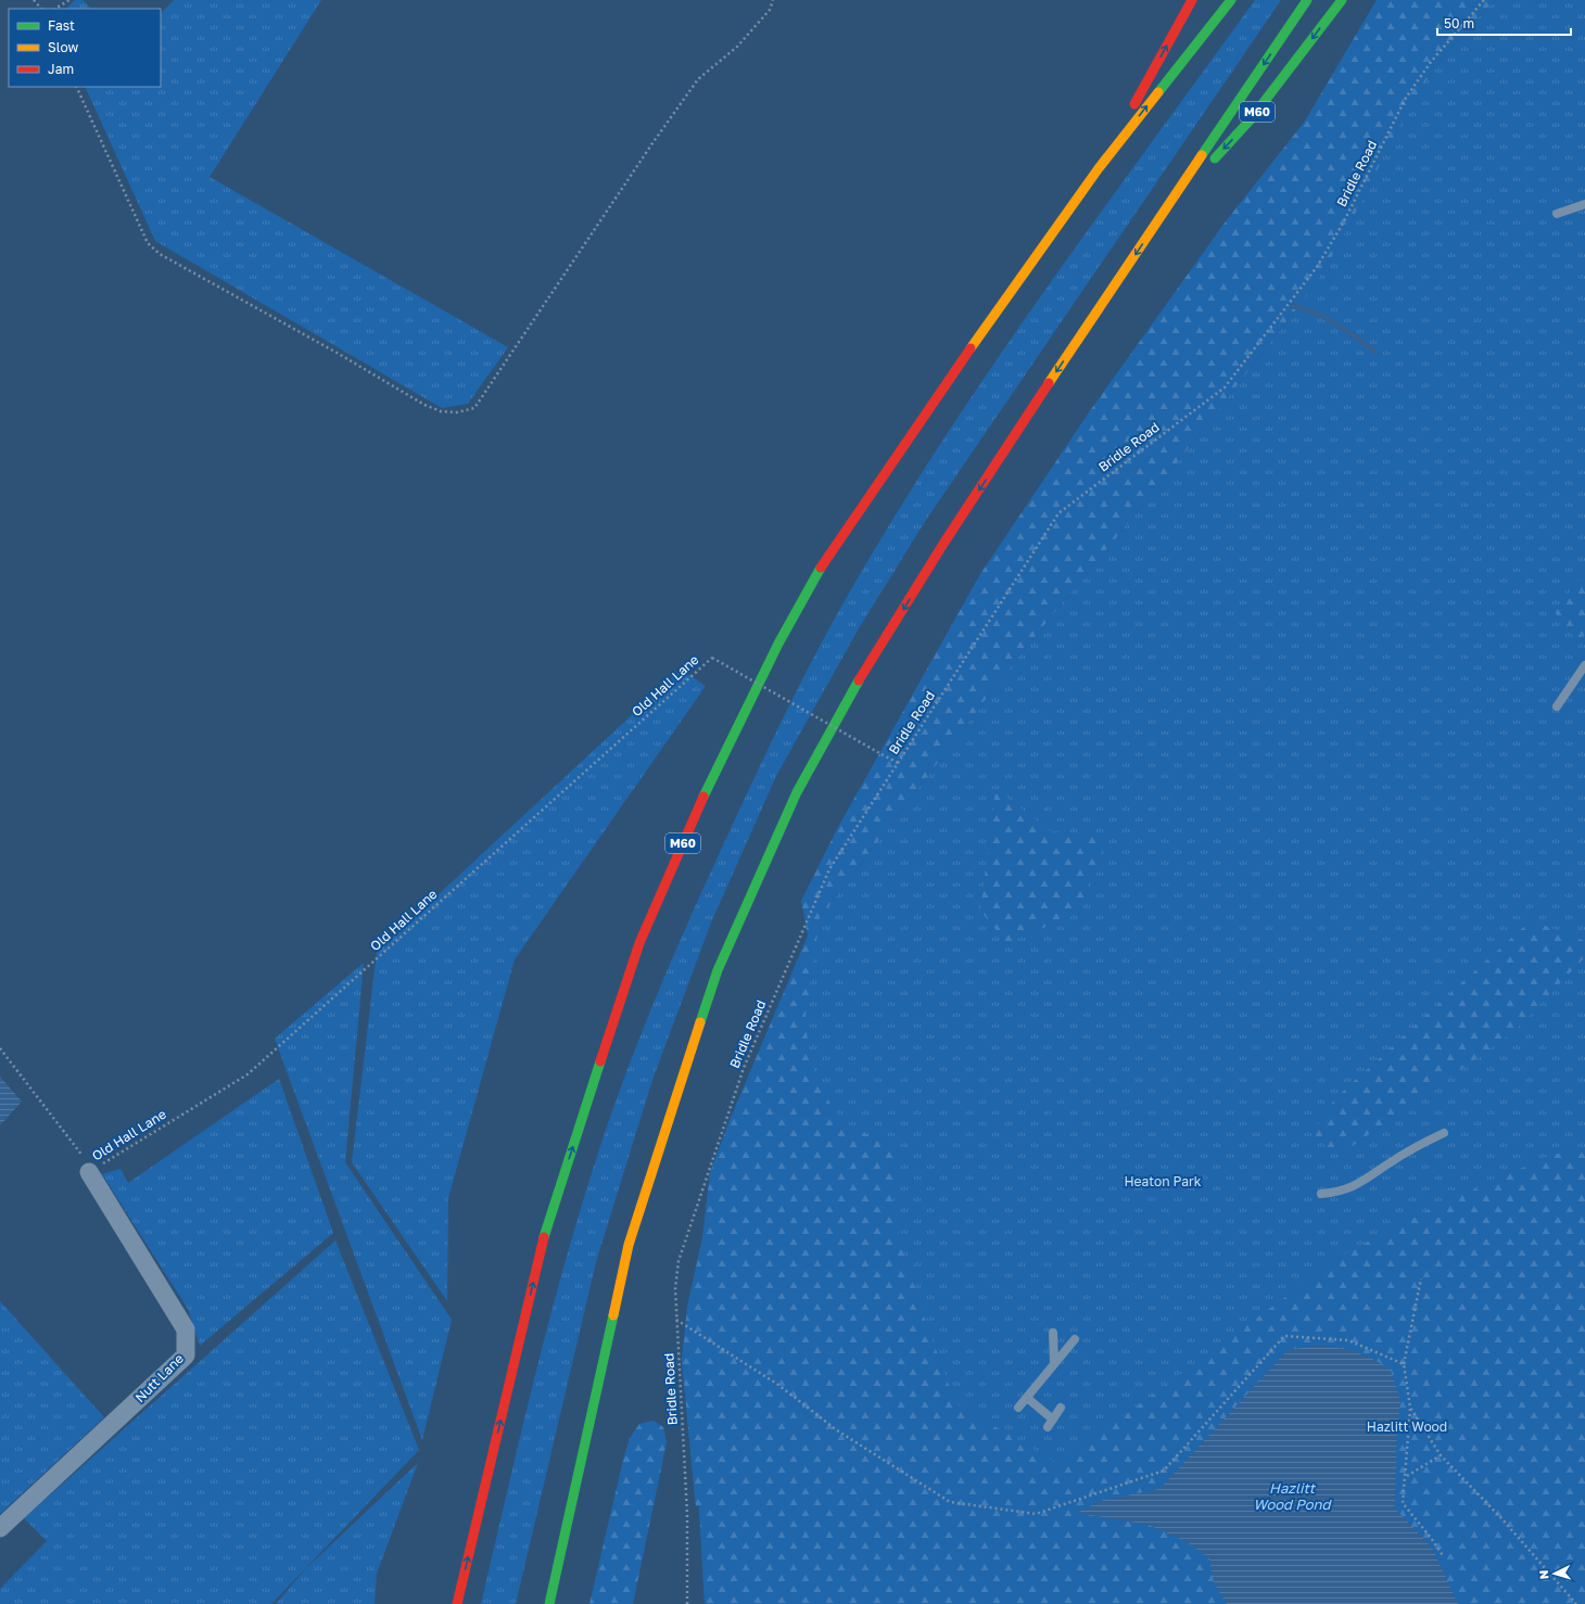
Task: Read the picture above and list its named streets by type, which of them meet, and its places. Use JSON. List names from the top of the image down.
{
  "streets": {
    "highway": ["M60"],
    "street": ["Nutt Lane"],
    "path": ["Bridle Road", "Old Hall Lane"]
  },
  "crossings": [
    ["Bridle Road", "Old Hall Lane"],
    ["Old Hall Lane", "Nutt Lane"]
  ],
  "water": ["Hazlitt Wood Pond"],
  "parks": ["Heaton Park", "Hazlitt Wood"],
  "legend": ["Fast", "Slow", "Jam"],
  "scale_bar": "50 m",
  "north": "left"
}
